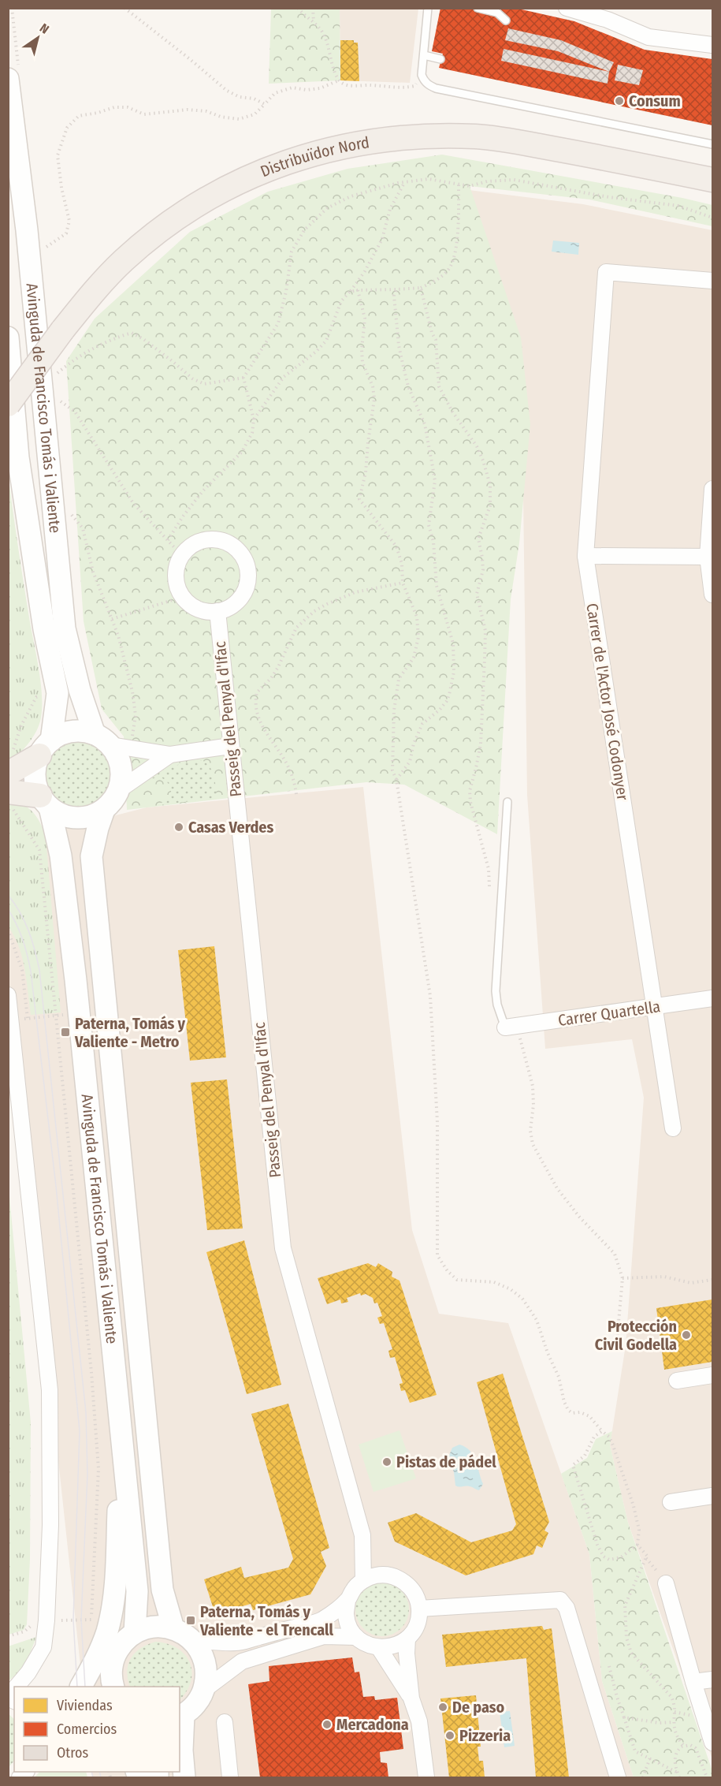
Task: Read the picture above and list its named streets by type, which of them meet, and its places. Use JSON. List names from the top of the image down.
{
  "streets": {
    "main road": ["Distribuïdor Nord", "Avinguda de Francisco Tomás i Valiente"],
    "street": ["Carrer de l'Actor José Codonyer", "Passeig del Penyal d'Ifac", "Carrer Quartella"]
  },
  "crossings": [
    ["Carrer de l'Actor José Codonyer", "Carrer Quartella"]
  ],
  "places": {
    "other": [
      "Consum",
      "Casas Verdes",
      "Protección Civil Godella",
      "Pistas de pádel",
      "De paso",
      "Mercadona",
      "Pizzeria"
    ],
    "transit": ["Paterna, Tomás y Valiente - Metro", "Paterna, Tomás y Valiente - el Trencall"]
  },
  "legend": ["Viviendas", "Comercios", "Otros"],
  "north": "top right"
}
